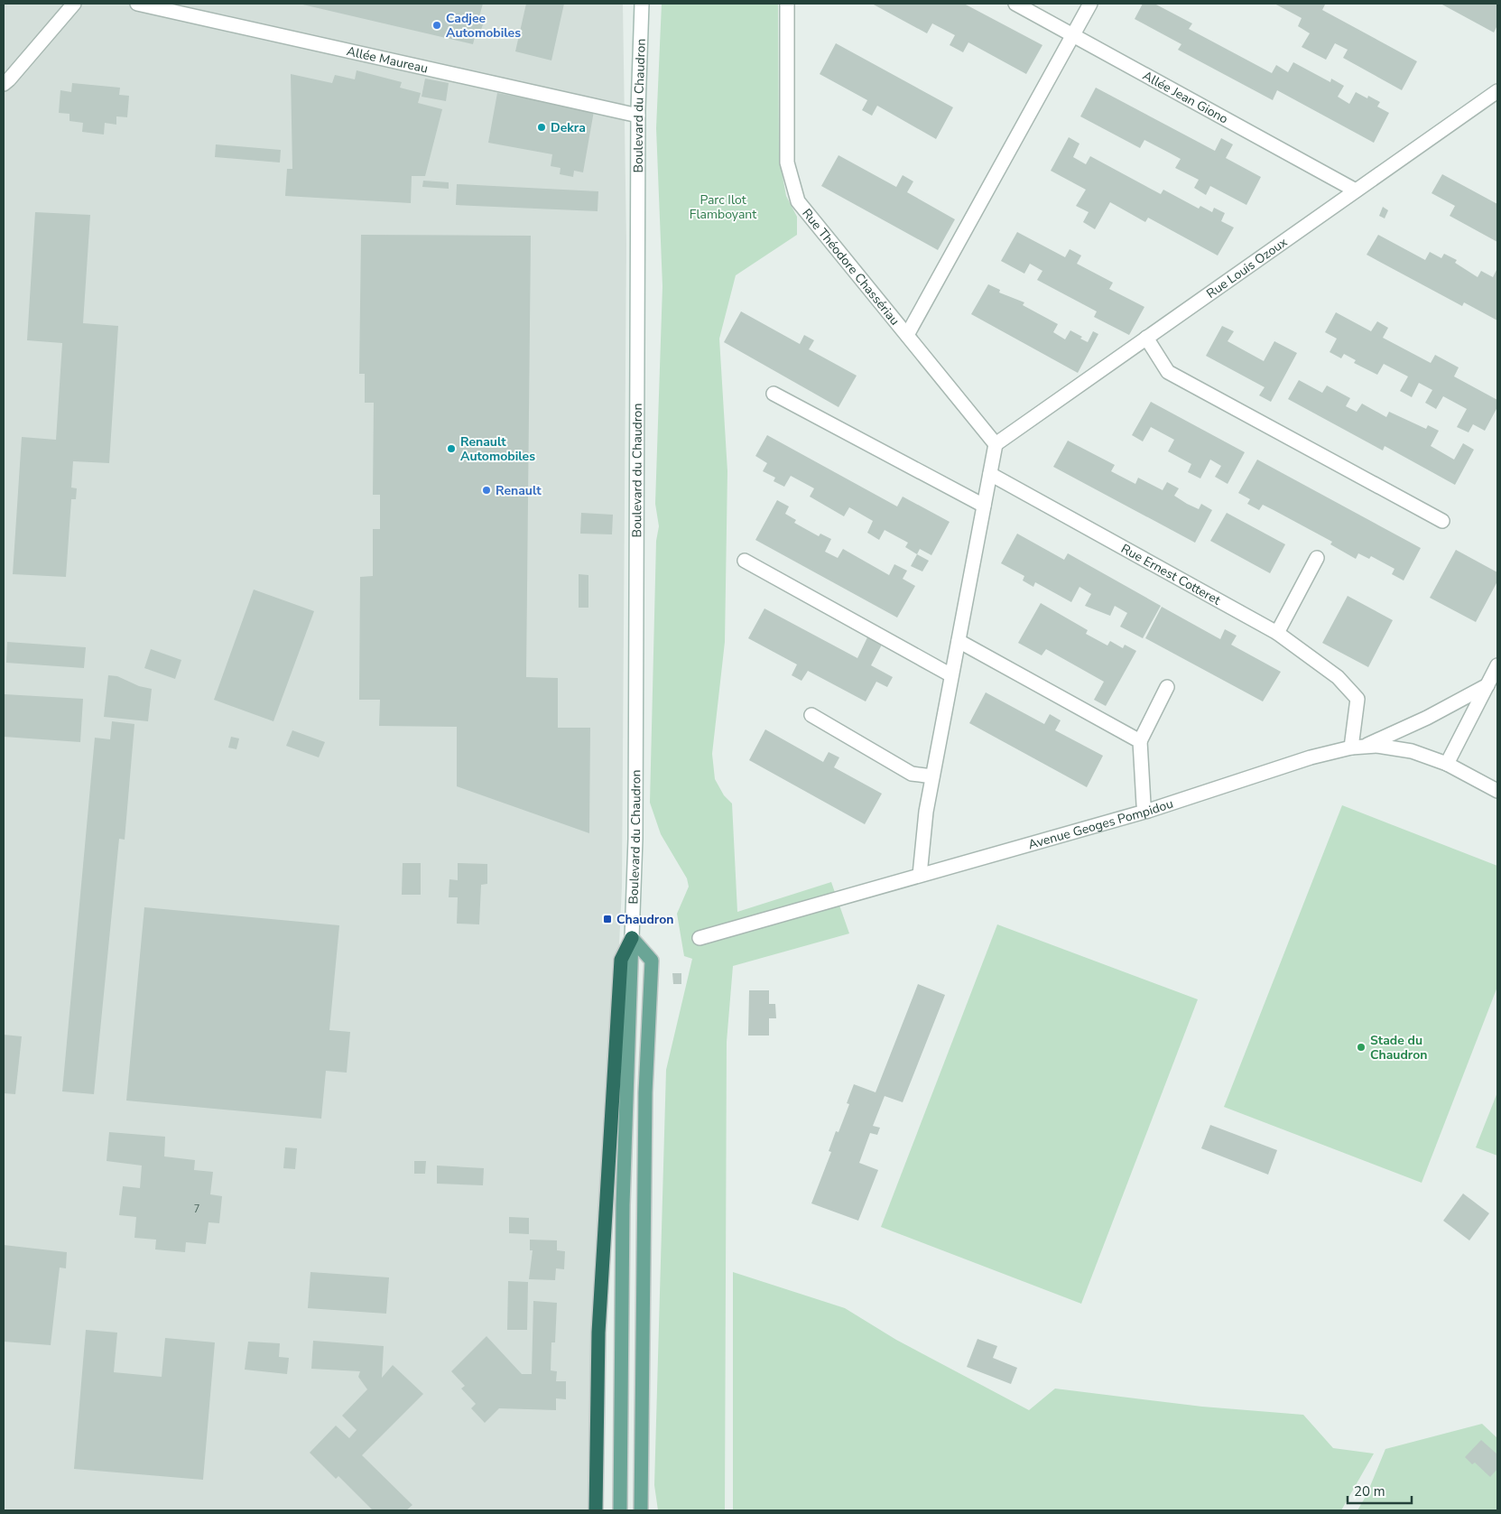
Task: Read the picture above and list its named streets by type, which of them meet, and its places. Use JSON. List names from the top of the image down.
{
  "streets": {
    "street": [
      "Allée Maureau",
      "Allée Jean Giono",
      "Boulevard du Chaudron",
      "Rue Théodore Chassériau",
      "Rue Louis Ozoux",
      "Rue Ernest Cotteret",
      "Avenue Geoges Pompidou"
    ]
  },
  "crossings": [
    ["Allée Maureau", "Boulevard du Chaudron"],
    ["Allée Jean Giono", "Rue Louis Ozoux"],
    ["Rue Théodore Chassériau", "Rue Louis Ozoux"],
    ["Rue Ernest Cotteret", "Avenue Geoges Pompidou"]
  ],
  "parks": ["Parc Ilot Flamboyant"],
  "places": {
    "other": [
      "Cadjee Automobiles",
      "Dekra",
      "Renault Automobiles",
      "Renault",
      "Stade du Chaudron"
    ],
    "transit": ["Chaudron"]
  },
  "house_numbers": ["7"],
  "scale_bar": "20 m"
}
